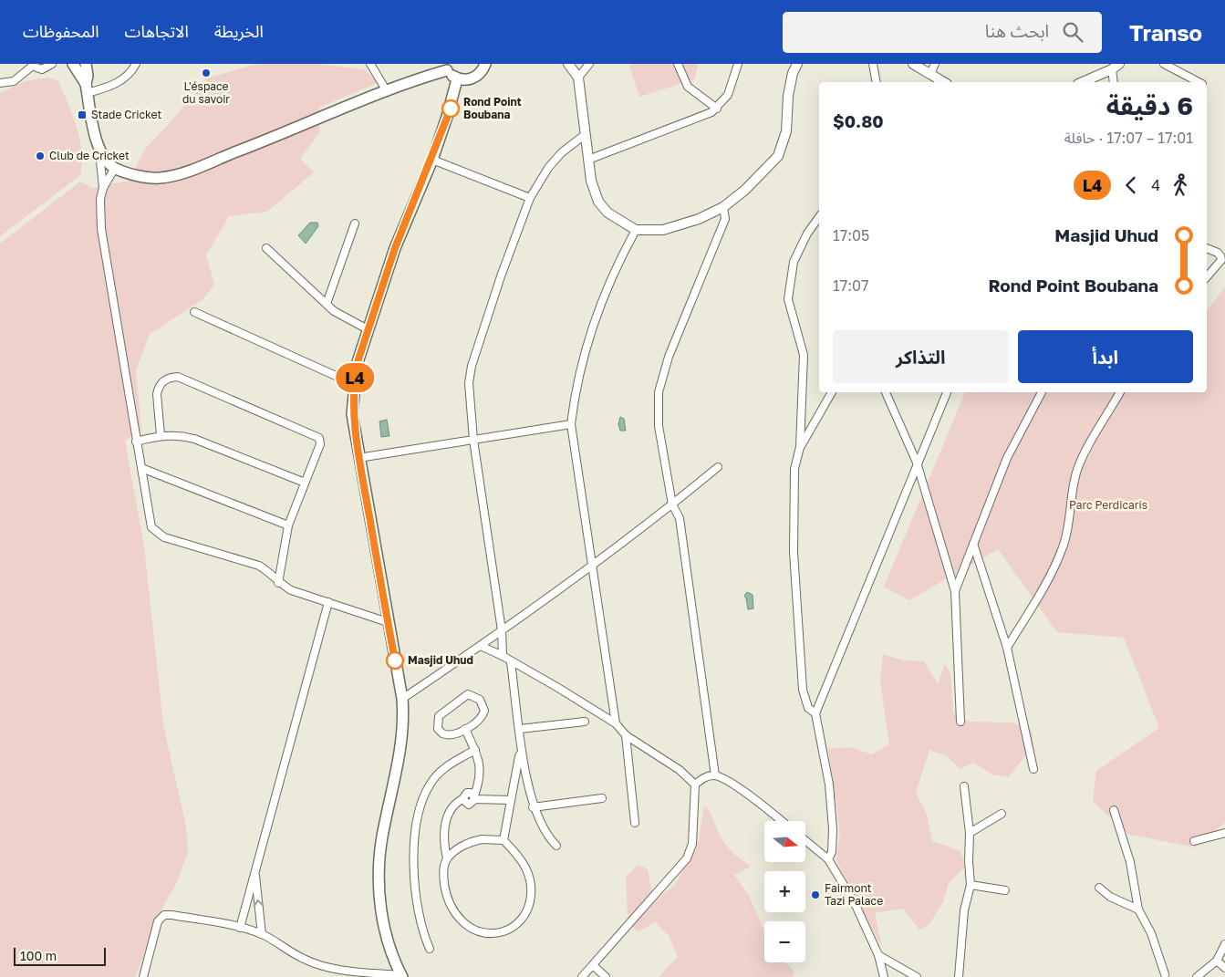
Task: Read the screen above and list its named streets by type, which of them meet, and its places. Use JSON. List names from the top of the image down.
{
  "parks": ["Parc Perdicaris"],
  "places": {
    "other": [
      "L'éspace du savoir",
      "Rond Point Boubana",
      "Club de Cricket",
      "Masjid Uhud",
      "Fairmont Tazi Palace"
    ],
    "transit": ["Stade Cricket"]
  },
  "lines": ["bus line L4"],
  "scale_bar": "100 m",
  "north": "right",
  "page": {
    "header": "Transo",
    "search": "ابحث هنا",
    "nav": ["الخريطة", "الاتجاهات", "المحفوظات"],
    "on_map": "L4",
    "heading": ["6 دقيقة", "17:01 – 17:07 · حافلة", "$0.80"],
    "legs": ["4", "L4"],
    "list": [
      {
        "name": "Masjid Uhud",
        "value": "17:05"
      },
      {
        "name": "Rond Point Boubana",
        "value": "17:07"
      }
    ],
    "buttons": ["ابدأ", "التذاكر"],
    "map_buttons": ["+", "−"],
    "scale": "100 m"
  }
}
